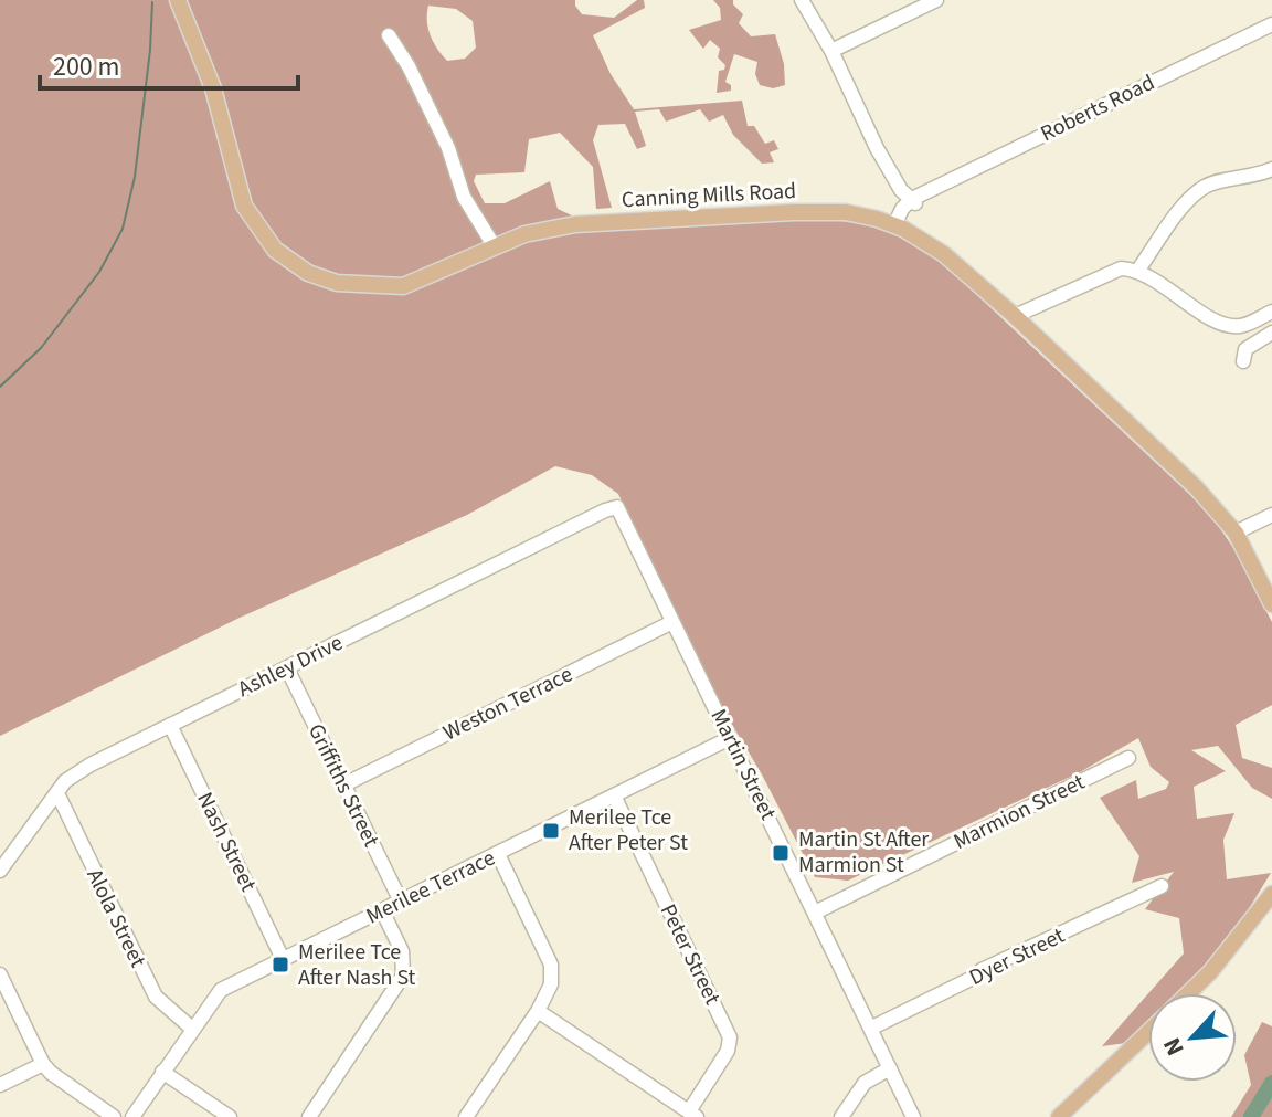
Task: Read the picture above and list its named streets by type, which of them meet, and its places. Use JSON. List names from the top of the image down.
{
  "streets": {
    "main road": ["Canning Mills Road"],
    "street": [
      "Roberts Road",
      "Ashley Drive",
      "Weston Terrace",
      "Martin Street",
      "Griffiths Street",
      "Marmion Street",
      "Nash Street",
      "Merilee Terrace",
      "Alola Street",
      "Peter Street",
      "Dyer Street"
    ]
  },
  "crossings": [
    ["Ashley Drive", "Martin Street"],
    ["Ashley Drive", "Griffiths Street"],
    ["Ashley Drive", "Nash Street"],
    ["Ashley Drive", "Alola Street"],
    ["Weston Terrace", "Martin Street"],
    ["Weston Terrace", "Griffiths Street"],
    ["Martin Street", "Marmion Street"],
    ["Martin Street", "Merilee Terrace"],
    ["Martin Street", "Dyer Street"],
    ["Griffiths Street", "Merilee Terrace"],
    ["Nash Street", "Merilee Terrace"],
    ["Merilee Terrace", "Alola Street"],
    ["Merilee Terrace", "Peter Street"]
  ],
  "places": {
    "transit": ["Merilee Tce After Peter St", "Martin St After Marmion St", "Merilee Tce After Nash St"]
  },
  "scale_bar": "200 m",
  "north": "bottom left"
}
